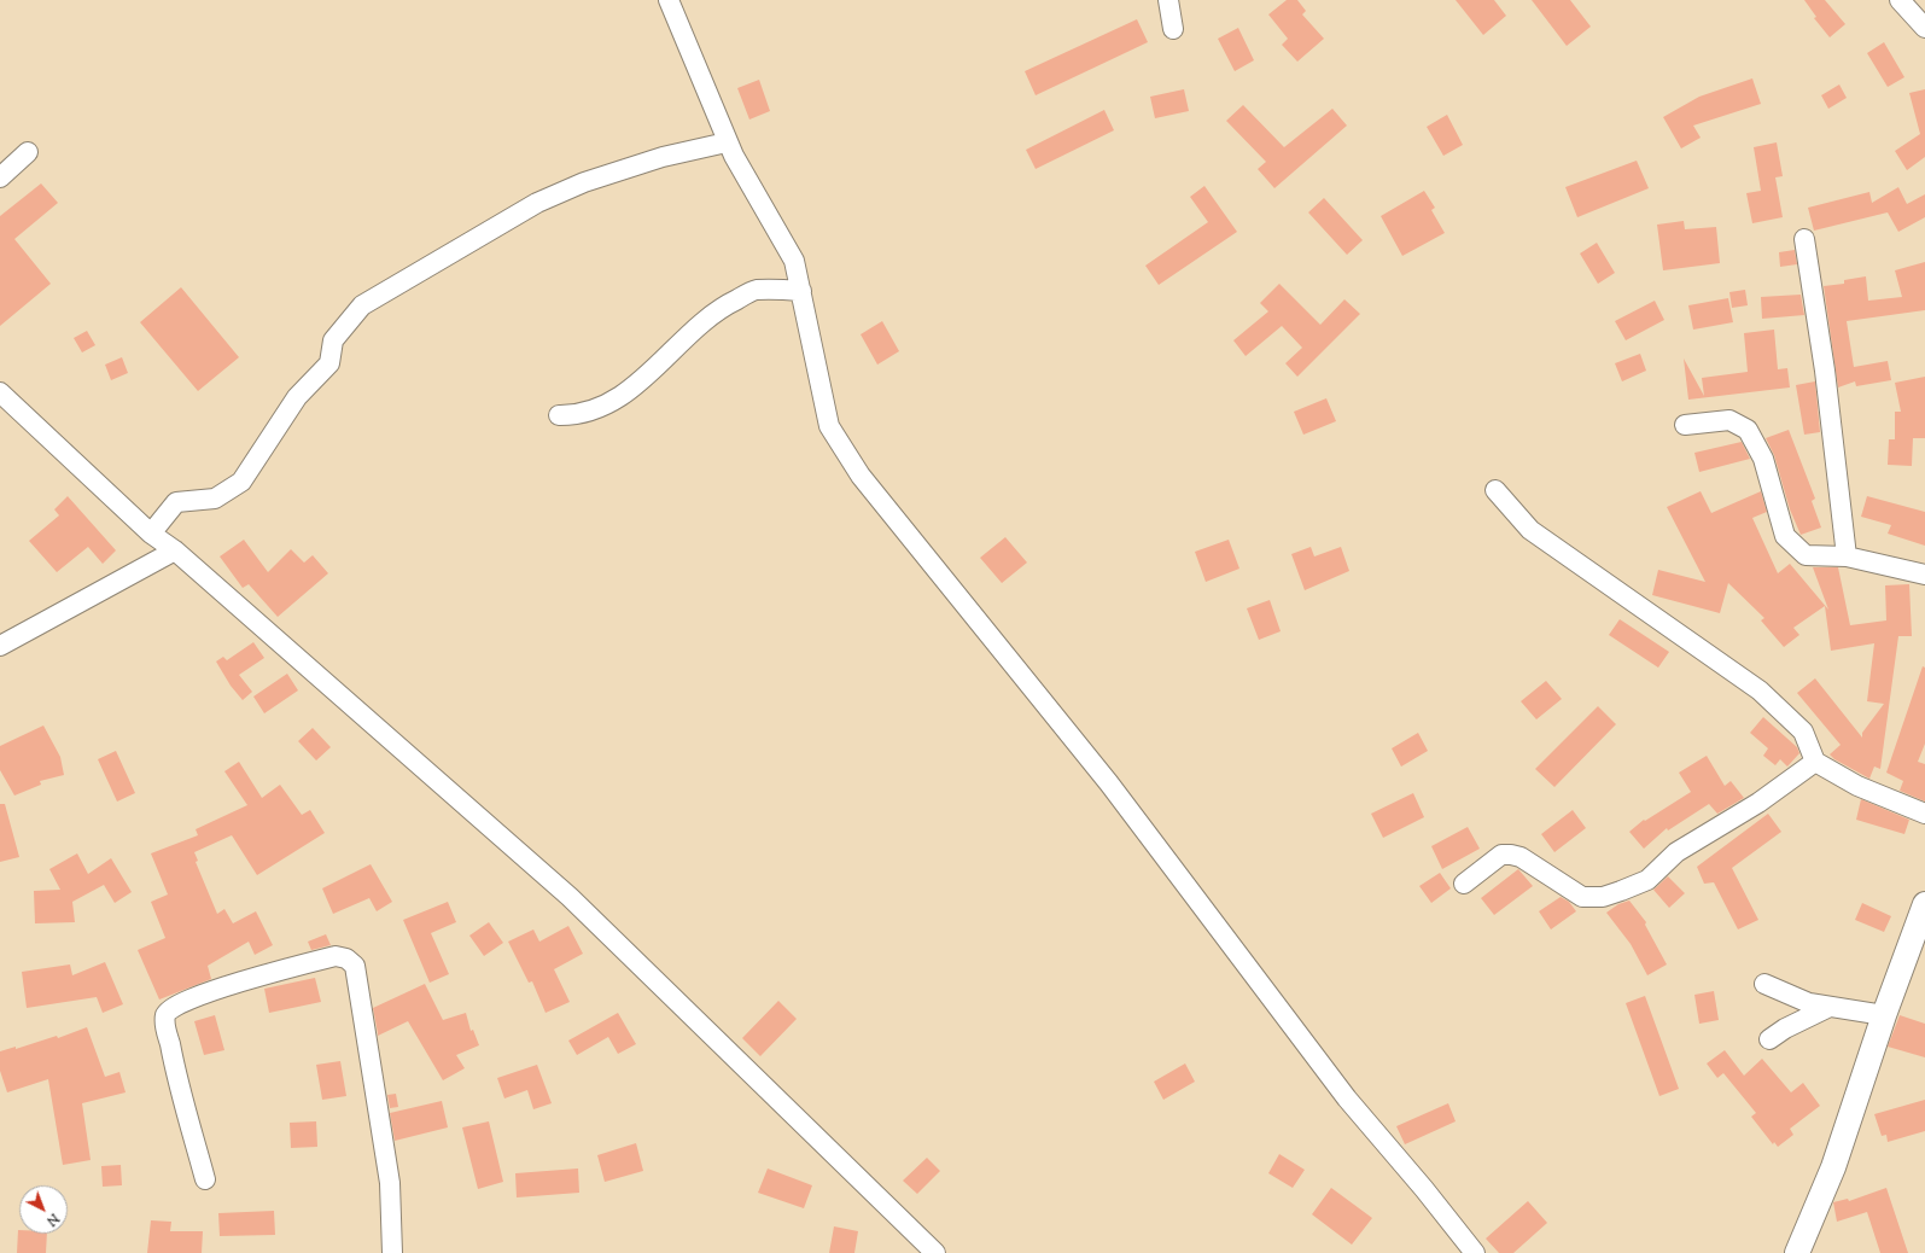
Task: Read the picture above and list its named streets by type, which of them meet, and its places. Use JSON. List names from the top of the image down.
{
  "north": "bottom right"
}
